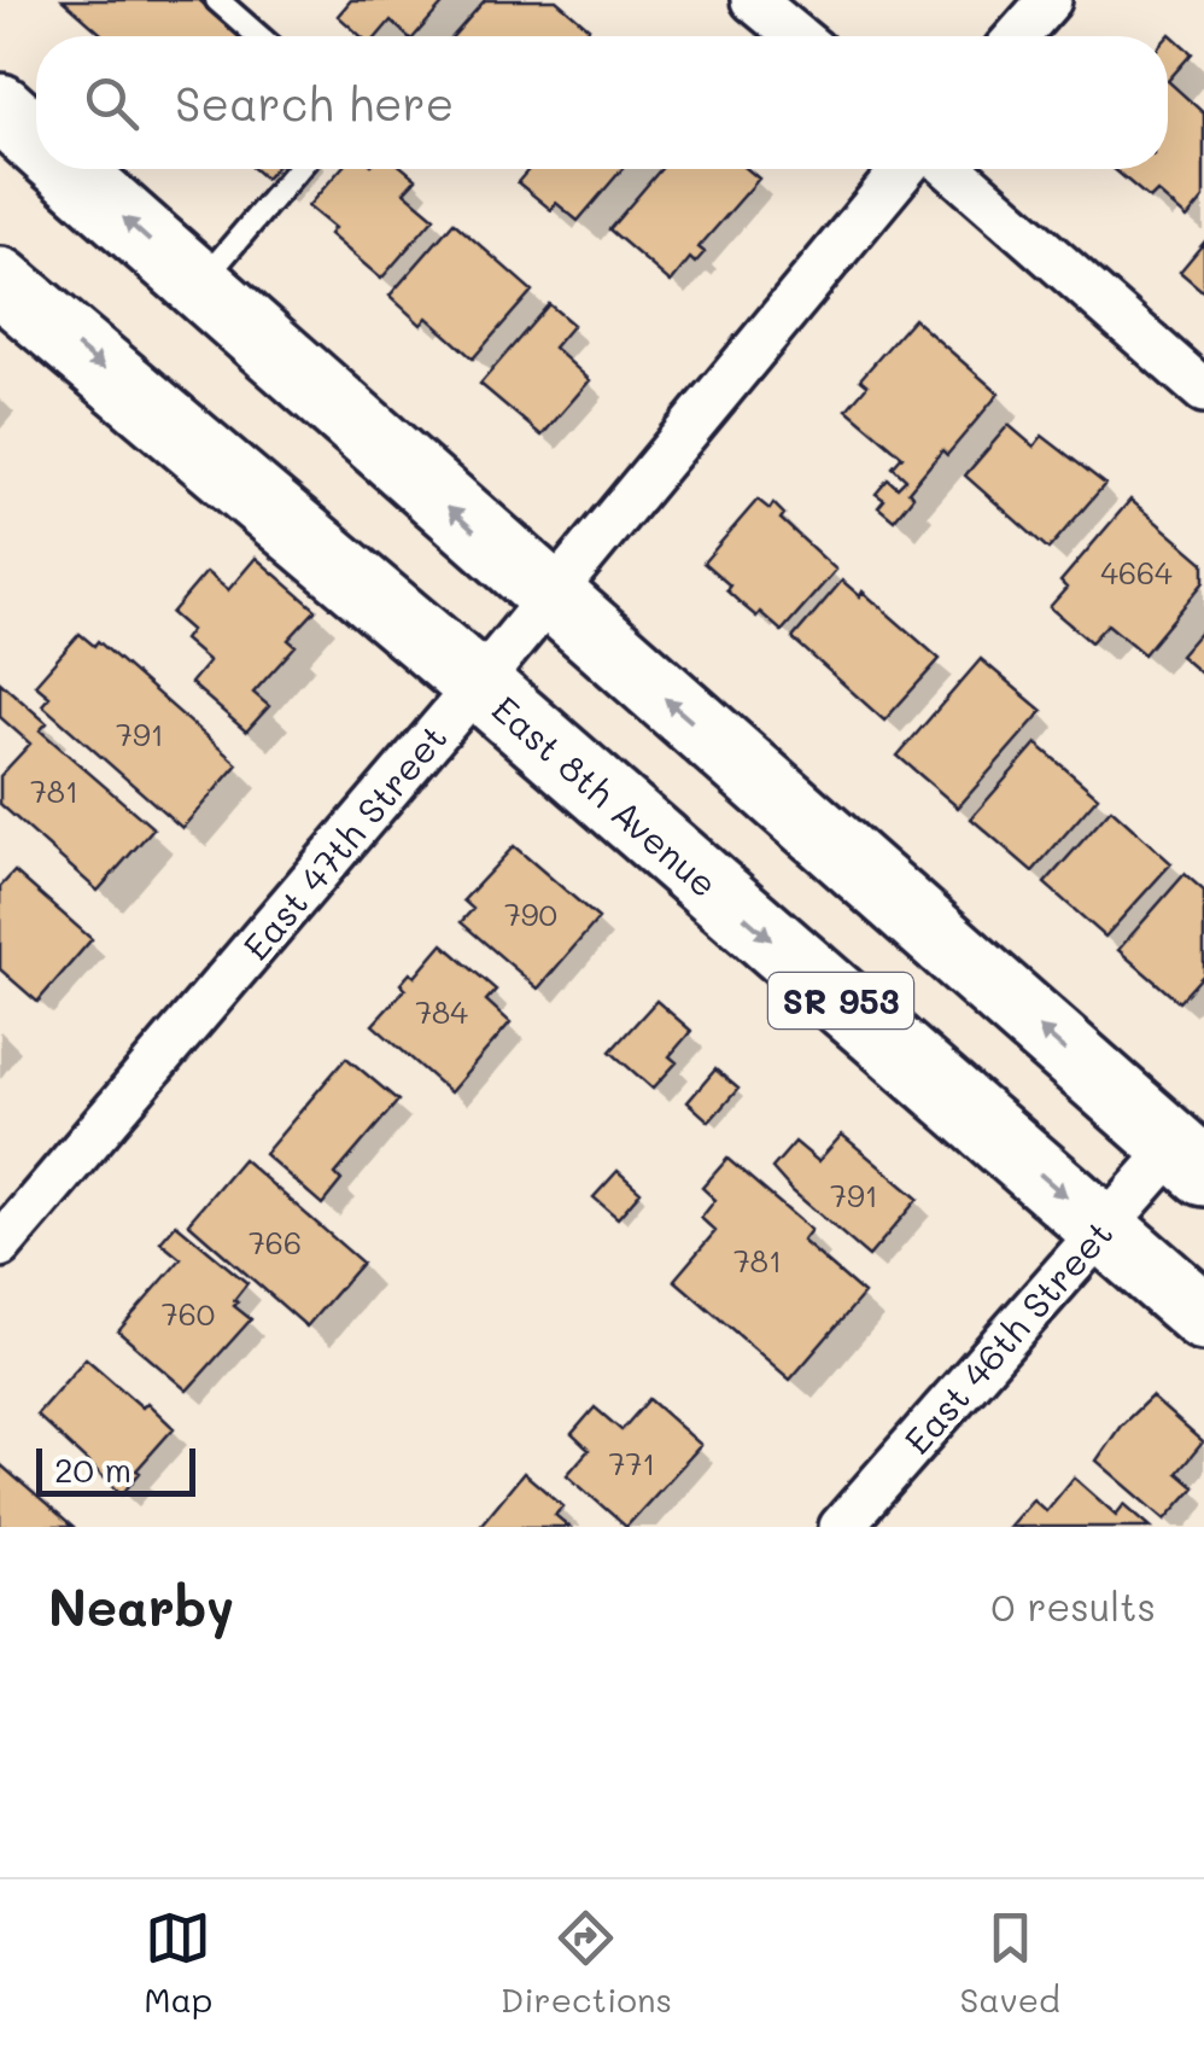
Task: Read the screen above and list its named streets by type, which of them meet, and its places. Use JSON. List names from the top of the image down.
{
  "streets": {
    "main road": ["East 8th Avenue", "SR 953"],
    "street": ["East 47th Street", "East 46th Street"]
  },
  "crossings": [
    ["East 8th Avenue", "East 47th Street"],
    ["East 8th Avenue", "East 46th Street"],
    ["East 47th Street", "SR 953"],
    ["SR 953", "East 46th Street"]
  ],
  "house_numbers": [
    "4664",
    "791",
    "781",
    "790",
    "784",
    "791",
    "766",
    "781",
    "760",
    "771"
  ],
  "scale_bar": "20 m",
  "page": {
    "search": "Search here",
    "scale": "20 m",
    "heading": ["Nearby", "0 results"],
    "nav": ["Map", "Directions", "Saved"]
  }
}
